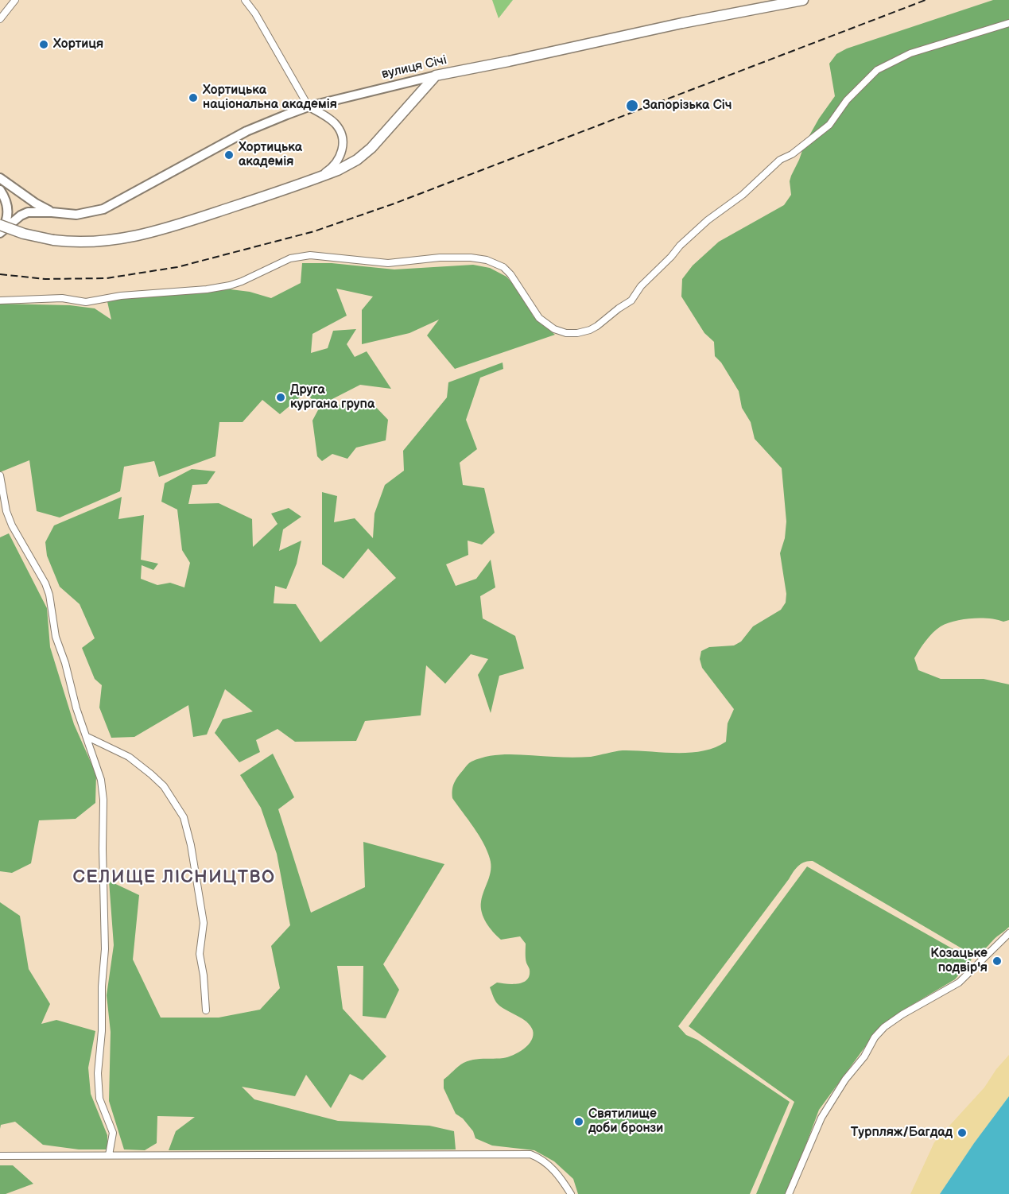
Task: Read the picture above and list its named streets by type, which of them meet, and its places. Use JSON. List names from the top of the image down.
{
  "streets": {
    "main road": ["вулиця Січі"]
  },
  "districts": ["СЕЛИЩЕ ЛІСНИЦТВО"],
  "places": [
    "Хортиця",
    "Хортицька національна академія",
    "Запорізька Січ",
    "Хортицька академія",
    "Друга кургана група",
    "Козацьке подвір'я",
    "Святилище доби бронзи",
    "Турпляж/Багдад"
  ]
}
